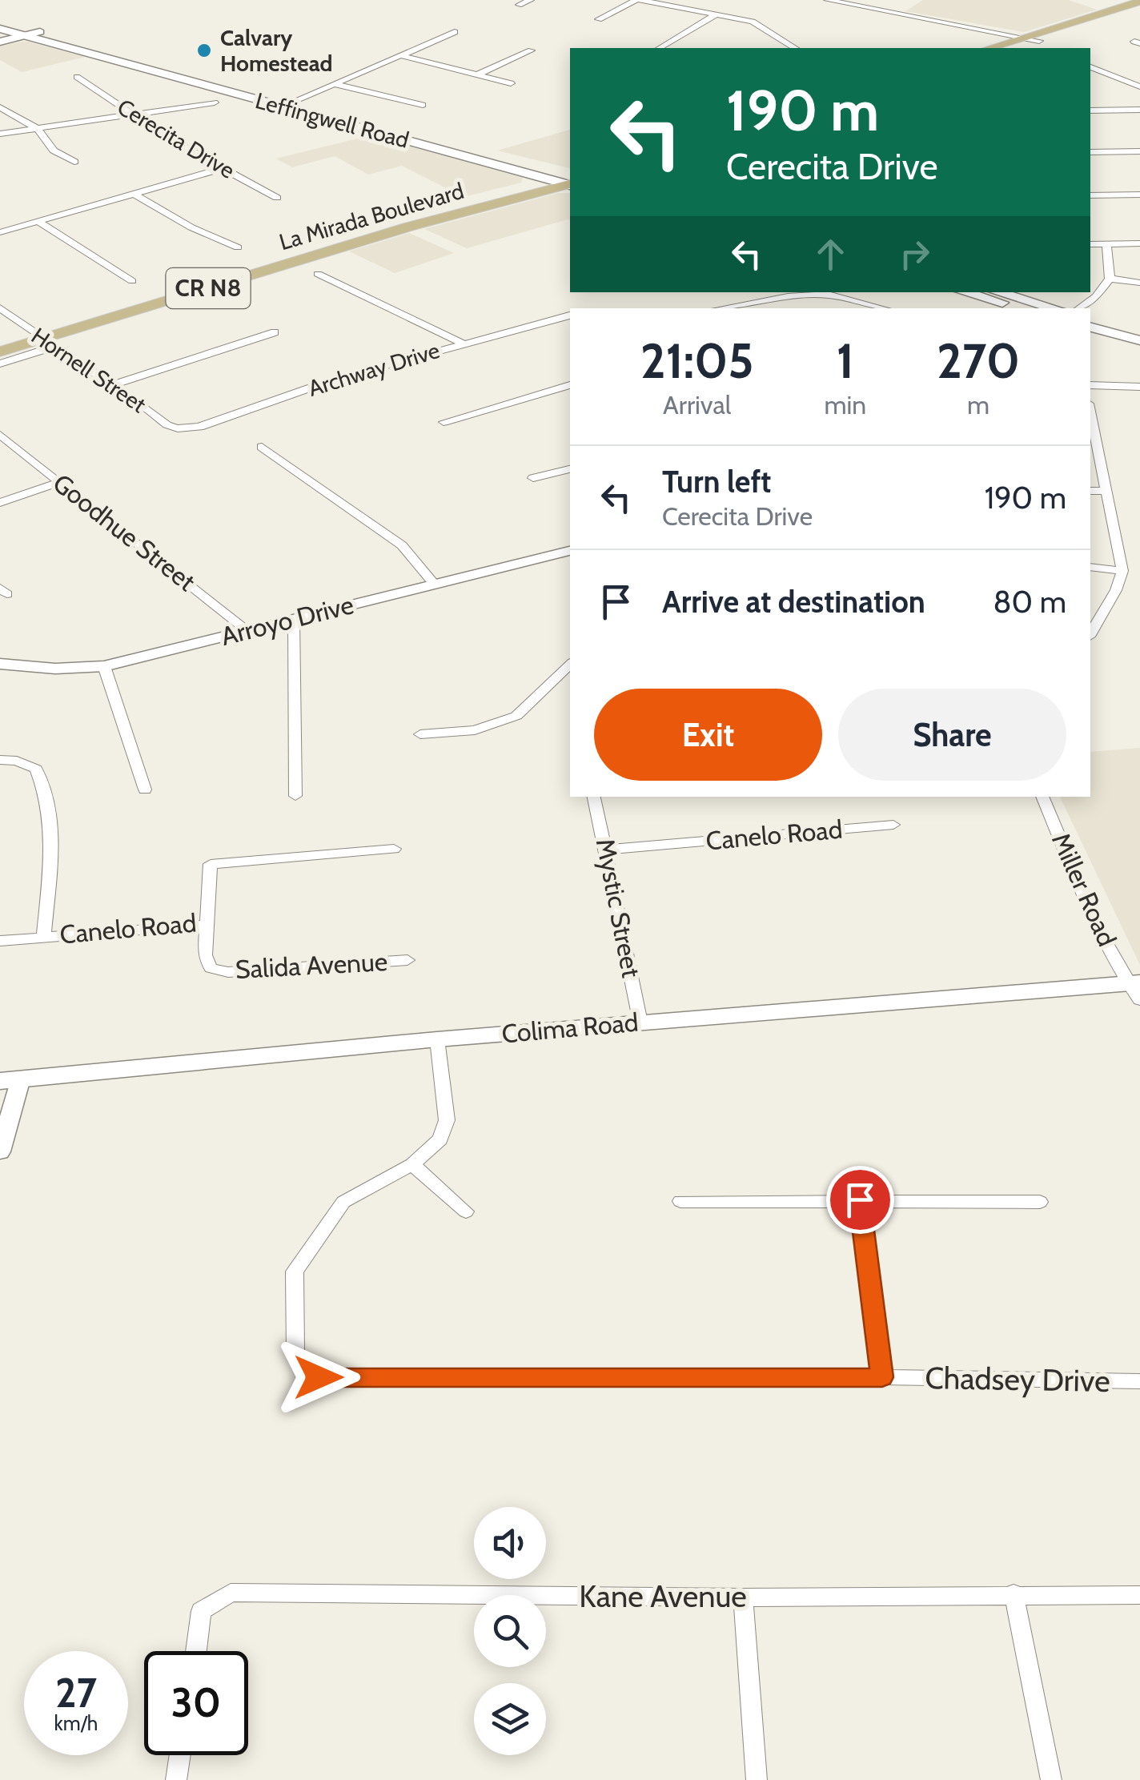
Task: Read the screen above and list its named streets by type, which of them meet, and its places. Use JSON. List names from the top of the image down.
{
  "streets": {
    "main road": [
      "Leffingwell Road",
      "La Mirada Boulevard",
      "CR N8",
      "Colima Road"
    ],
    "street": [
      "Cerecita Drive",
      "Archway Drive",
      "Hornell Street",
      "Goodhue Street",
      "Arroyo Drive",
      "Canelo Road",
      "Miller Road",
      "Mystic Street",
      "Salida Avenue",
      "Chadsey Drive",
      "Kane Avenue"
    ]
  },
  "crossings": [
    ["Leffingwell Road", "La Mirada Boulevard"],
    ["La Mirada Boulevard", "Hornell Street"],
    ["Archway Drive", "Hornell Street"],
    ["Goodhue Street", "Arroyo Drive"],
    ["Canelo Road", "Mystic Street"],
    ["Canelo Road", "Salida Avenue"],
    ["Miller Road", "Colima Road"],
    ["Mystic Street", "Colima Road"]
  ],
  "places": ["Calvary Homestead"],
  "page": {
    "turn": ["190 m", "Cerecita Drive"],
    "eta": [
      "21:05",
      "Arrival",
      "1",
      "min",
      "270",
      "m"
    ],
    "list": [
      {
        "name": "Turn left",
        "note": "Cerecita Drive",
        "value": "190 m"
      },
      {
        "name": "Arrive at destination",
        "value": "80 m"
      }
    ],
    "buttons": ["Exit", "Share"],
    "speed": "27 km/h",
    "limit": "30"
  }
}
